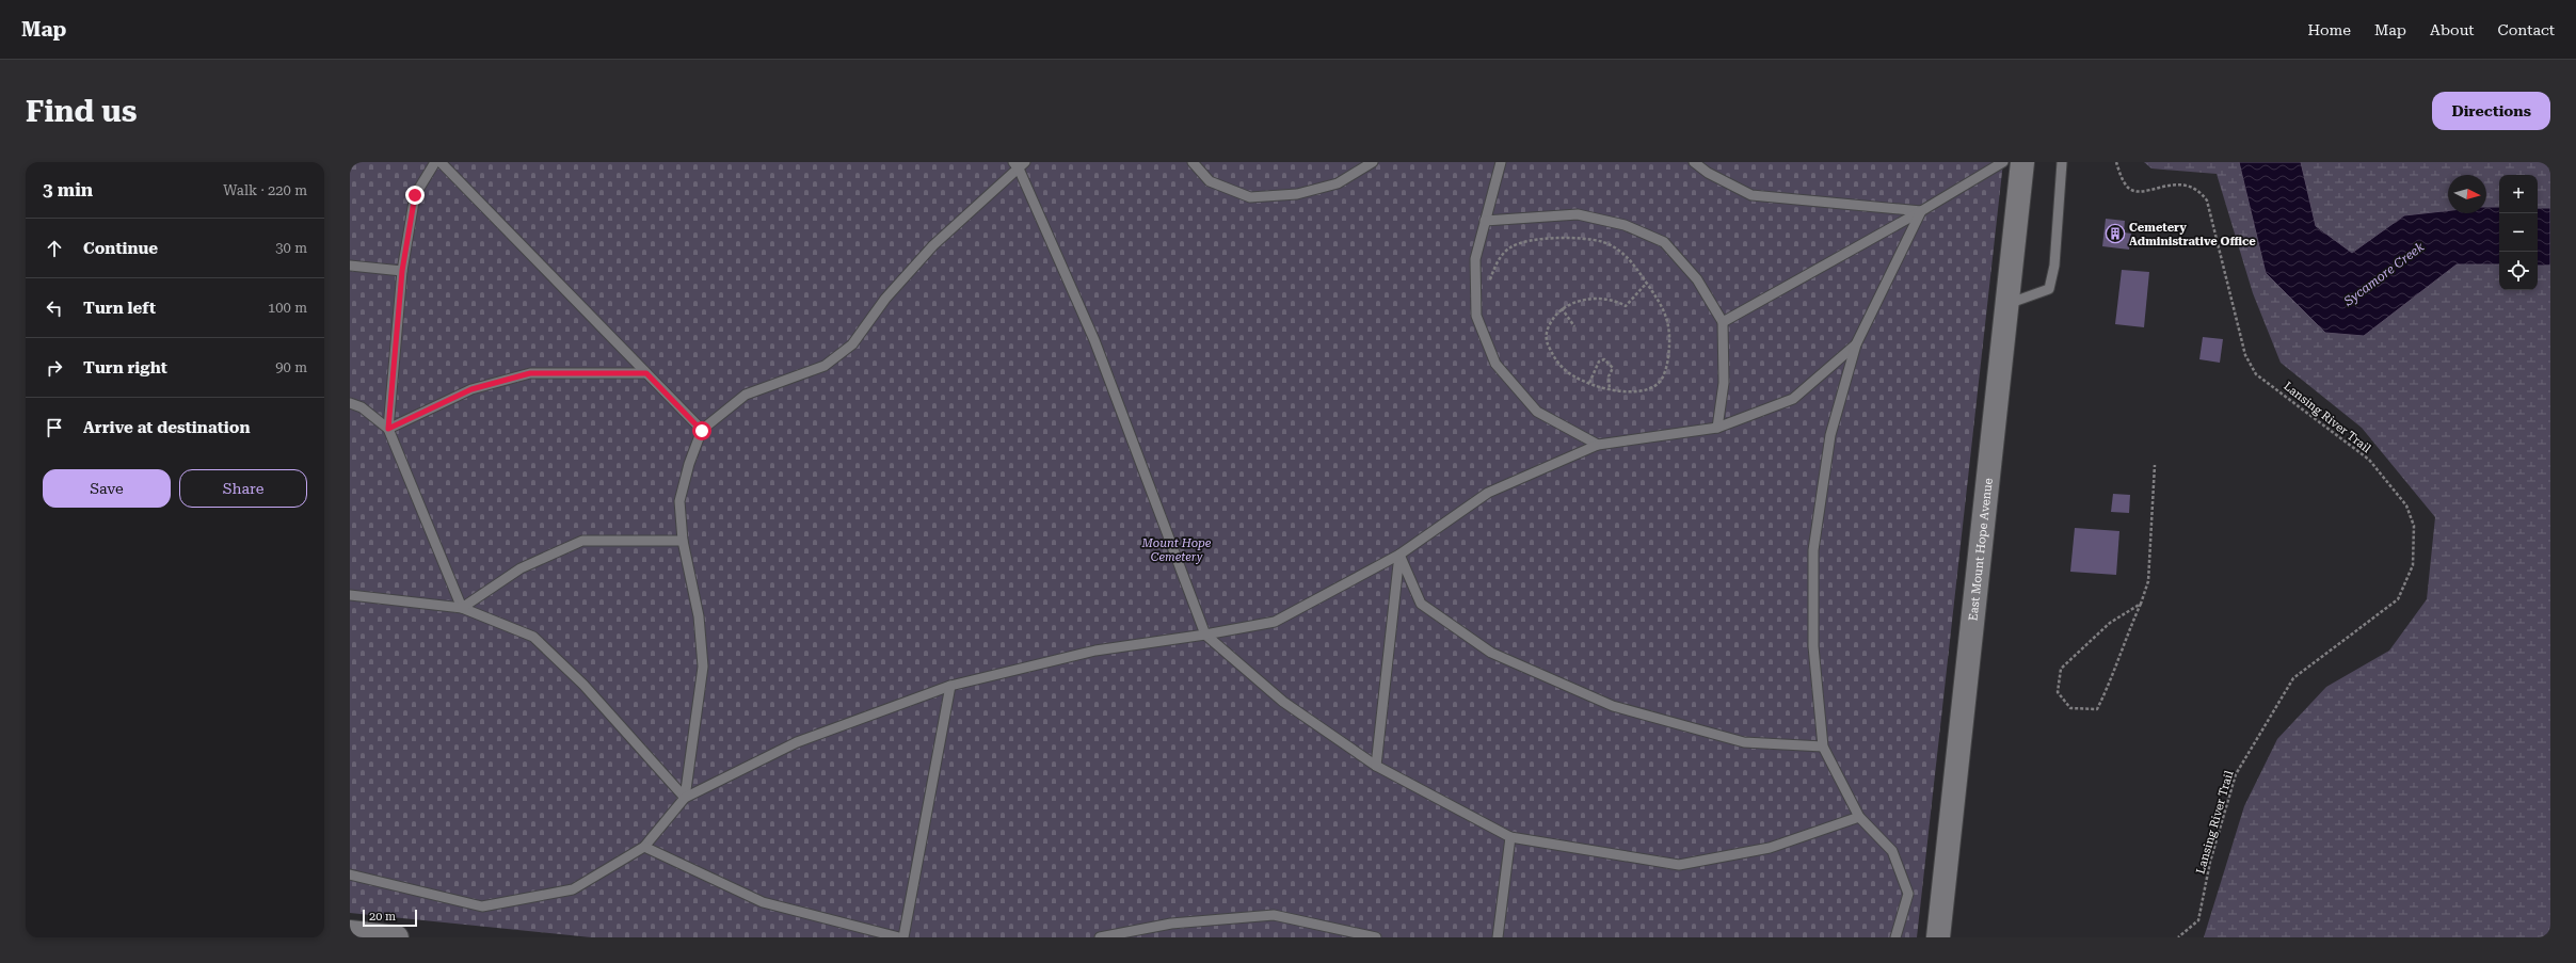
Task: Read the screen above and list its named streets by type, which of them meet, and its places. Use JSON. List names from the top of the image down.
{
  "streets": {
    "street": ["East Mount Hope Avenue"],
    "path": ["Lansing River Trail"]
  },
  "water": ["Sycamore Creek"],
  "parks": ["Mount Hope Cemetery"],
  "places": {
    "building": ["Cemetery Administrative Office"]
  },
  "scale_bar": "20 m",
  "north": "right",
  "page": {
    "header": "Map",
    "nav": [
      "Home",
      "Map",
      "About",
      "Contact"
    ],
    "buttons": [
      "Directions",
      ["Save", "Share"]
    ],
    "title": "Find us",
    "heading": ["3 min", "Walk · 220 m"],
    "map_buttons": ["+", "−"],
    "list": [
      ["Continue", "30 m"],
      ["Turn left", "100 m"],
      ["Turn right", "90 m"],
      "Arrive at destination"
    ],
    "scale": "20 m"
  }
}
